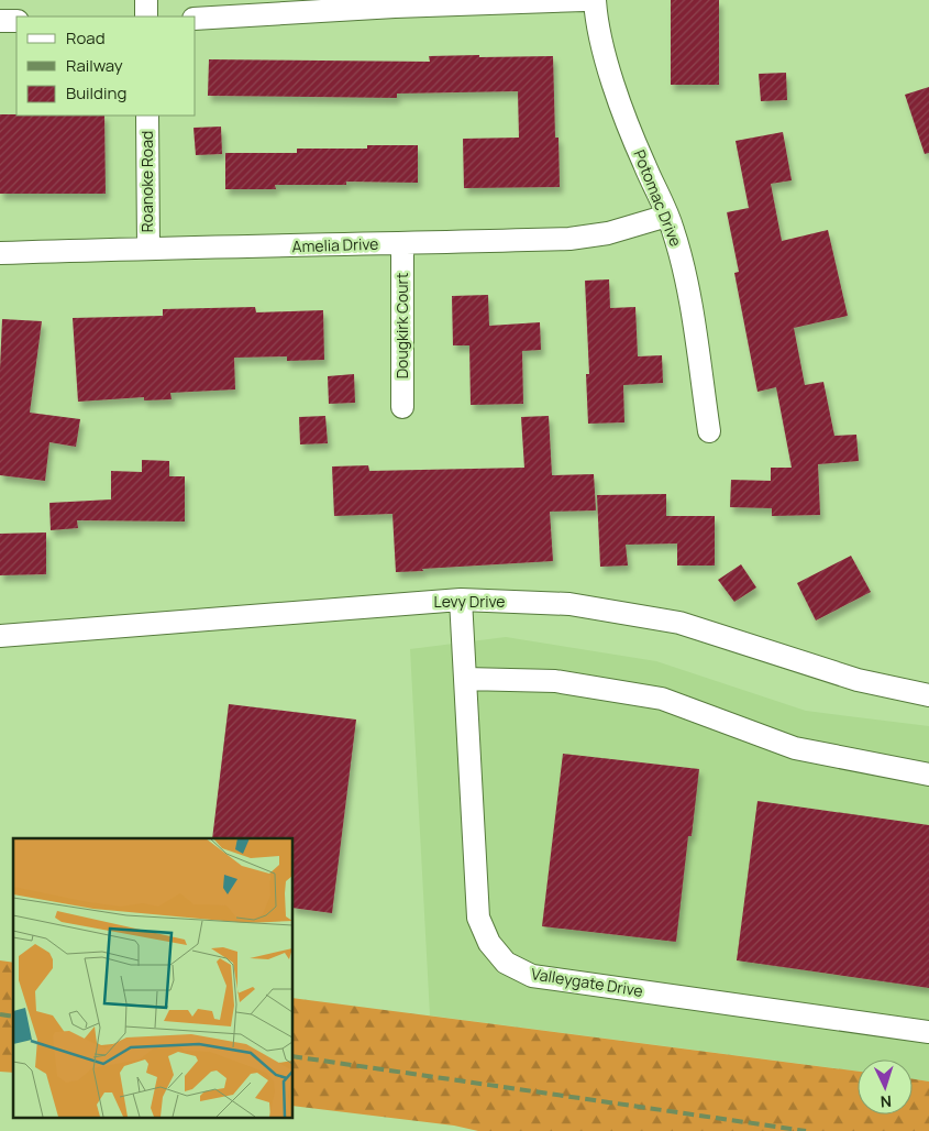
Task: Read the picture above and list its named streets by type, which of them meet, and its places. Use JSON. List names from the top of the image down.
{
  "streets": {
    "street": [
      "Roanoke Road",
      "Potomac Drive",
      "Amelia Drive",
      "Dougkirk Court",
      "Levy Drive",
      "Valleygate Drive"
    ]
  },
  "crossings": [
    ["Roanoke Road", "Amelia Drive"],
    ["Potomac Drive", "Amelia Drive"],
    ["Amelia Drive", "Dougkirk Court"],
    ["Levy Drive", "Valleygate Drive"]
  ],
  "legend": ["Road", "Railway", "Building"],
  "north": "bottom"
}
